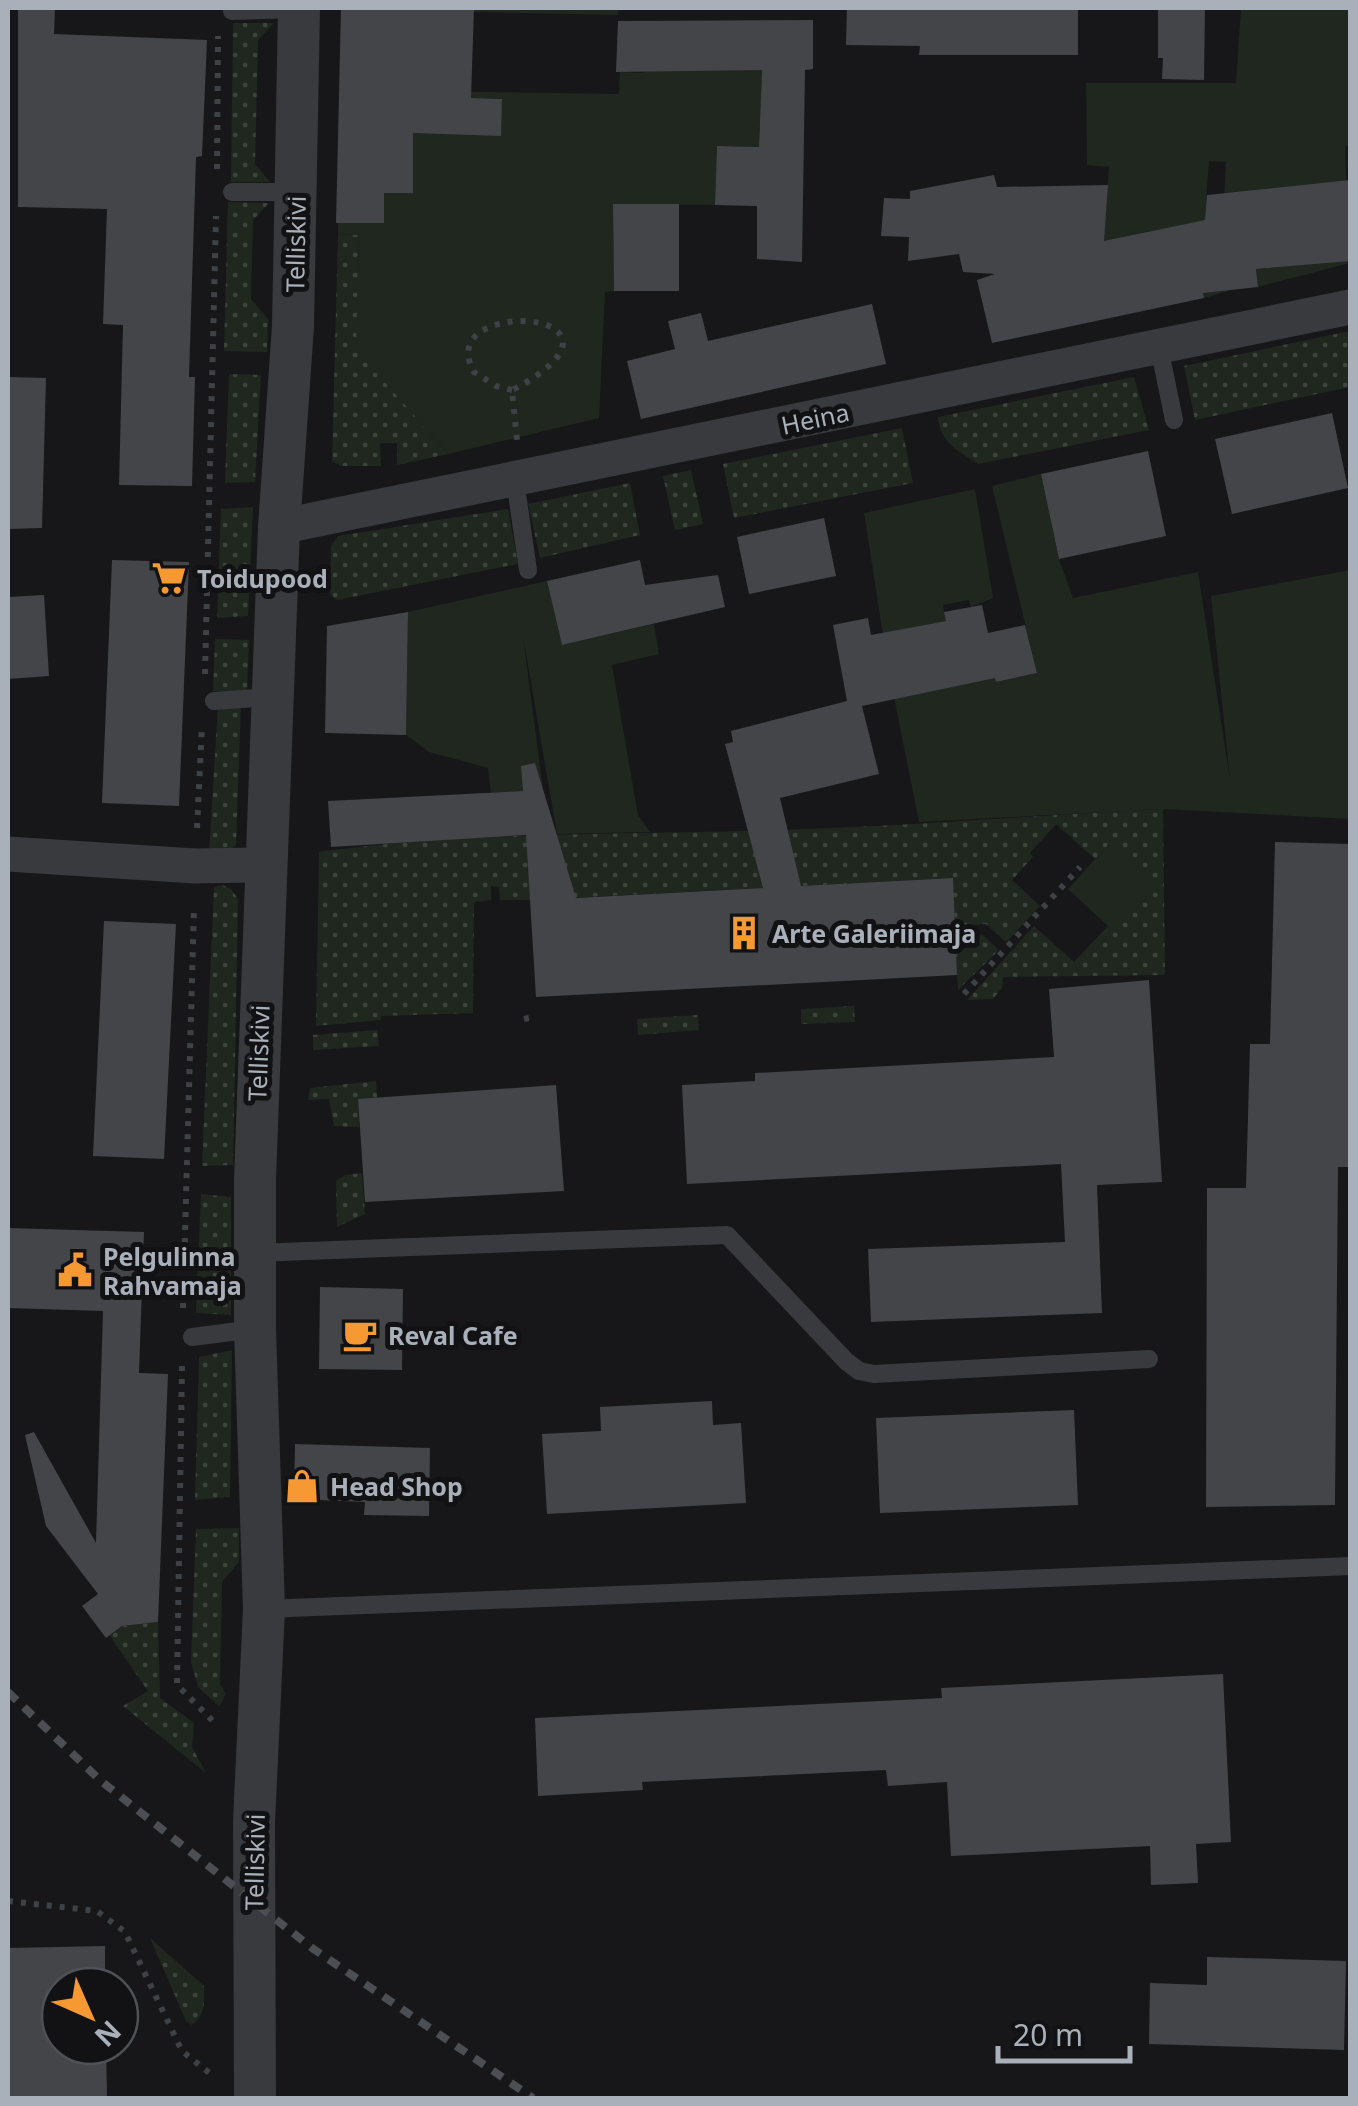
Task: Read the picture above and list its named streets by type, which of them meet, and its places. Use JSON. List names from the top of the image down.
{
  "streets": {
    "street": ["Telliskivi", "Heina"]
  },
  "crossings": [
    ["Telliskivi", "Heina"]
  ],
  "places": {
    "supermarket": ["Toidupood"],
    "building": ["Arte Galeriimaja"],
    "public building": ["Pelgulinna Rahvamaja"],
    "cafe": ["Reval Cafe"],
    "shop": ["Head Shop"]
  },
  "scale_bar": "20 m",
  "north": "bottom right"
}
